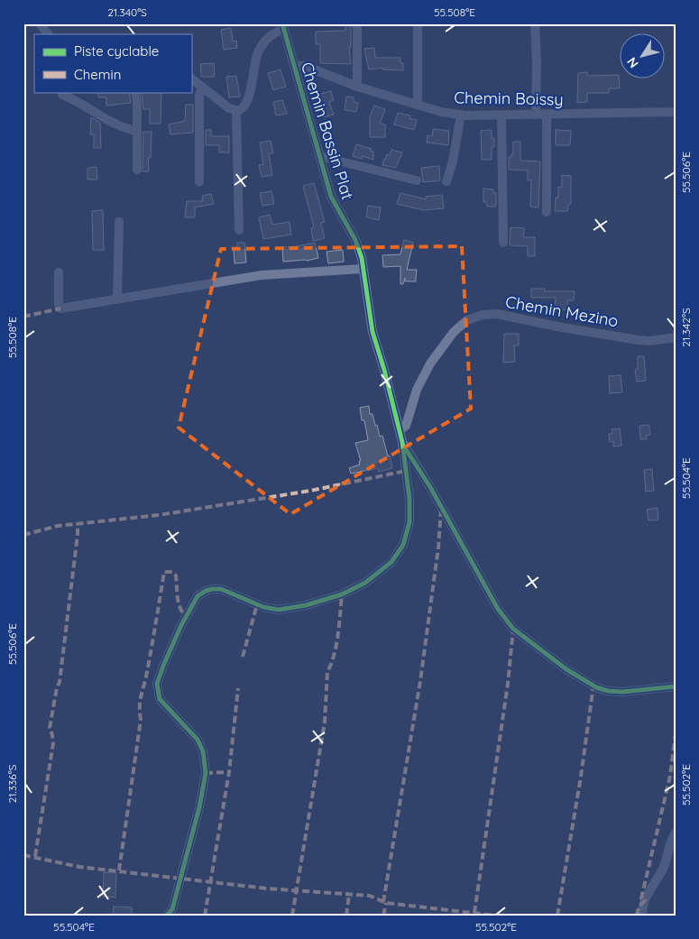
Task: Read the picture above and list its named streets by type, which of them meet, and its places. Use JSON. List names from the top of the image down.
{
  "streets": {
    "street": ["Chemin Boissy", "Chemin Bassin Plat", "Chemin Mezino"]
  },
  "crossings": [
    ["Chemin Boissy", "Chemin Bassin Plat"],
    ["Chemin Bassin Plat", "Chemin Mezino"]
  ],
  "legend": ["Piste cyclable", "Chemin"],
  "north": "bottom left",
  "coordinates": [
    "21.340°S",
    "55.508°E",
    "55.506°E",
    "21.342°S",
    "55.504°E",
    "21.336°S",
    "55.502°E"
  ]
}
